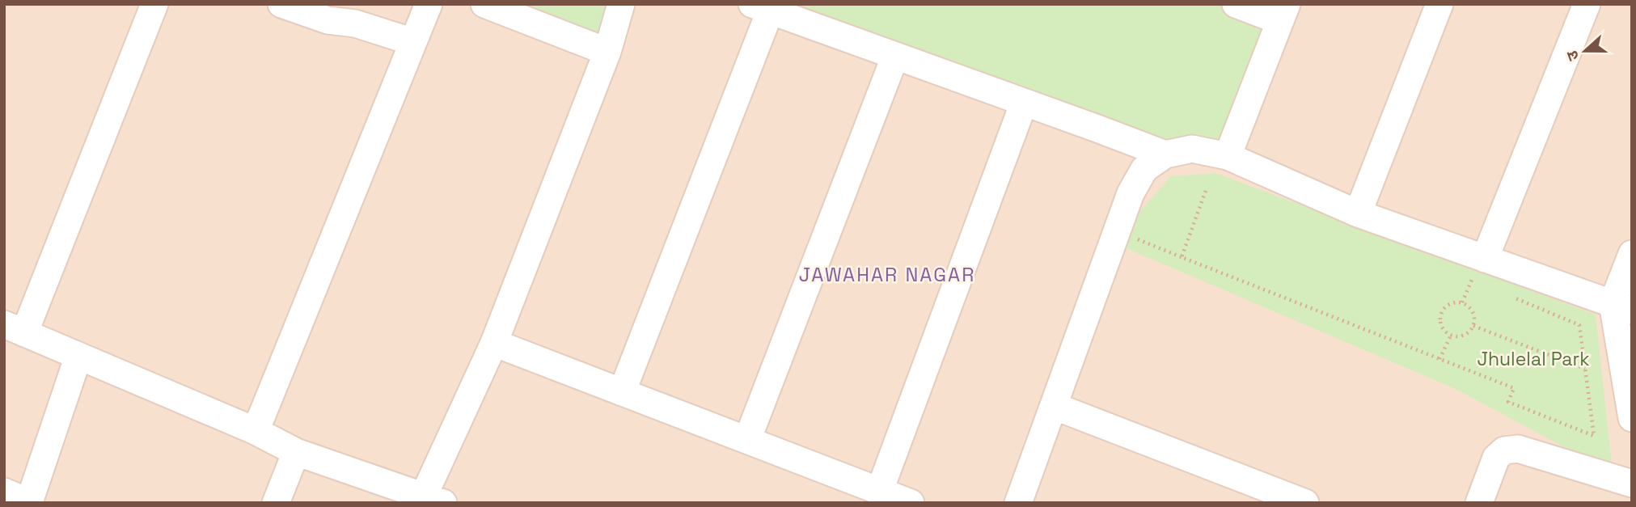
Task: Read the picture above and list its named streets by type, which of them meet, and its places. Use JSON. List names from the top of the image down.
{
  "districts": ["JAWAHAR NAGAR"],
  "parks": ["Jhulelal Park"],
  "north": "left"
}
